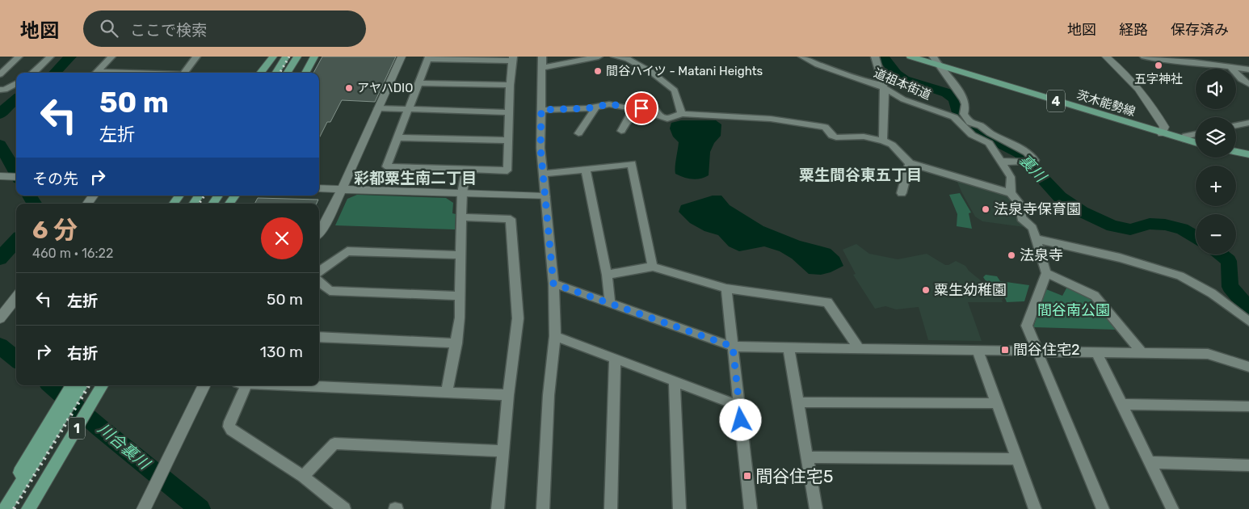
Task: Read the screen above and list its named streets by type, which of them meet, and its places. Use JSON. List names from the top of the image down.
{
  "streets": {
    "main road": ["4", "茨木能勢線", "1"],
    "street": ["道祖本街道"]
  },
  "districts": ["粟生間谷東五丁目", "彩都粟生南二丁目"],
  "water": ["裏川", "川合裏川"],
  "parks": ["間谷南公園"],
  "places": {
    "other": [
      "五字神社",
      "間谷ハイツ - Matani Heights",
      "アヤハDIO",
      "法泉寺保育園",
      "法泉寺",
      "粟生幼稚園"
    ],
    "transit": ["間谷住宅2", "間谷住宅5"]
  },
  "page": {
    "header": "地図",
    "search": "ここで検索",
    "nav": ["地図", "経路", "保存済み"],
    "map_buttons": ["+", "−"],
    "turn": ["50 m", "左折"],
    "then": "その先",
    "heading": ["6 分", "460 m · 16:22"],
    "list": [
      {
        "name": "左折",
        "value": "50 m"
      },
      {
        "name": "右折",
        "value": "130 m"
      }
    ]
  }
}
